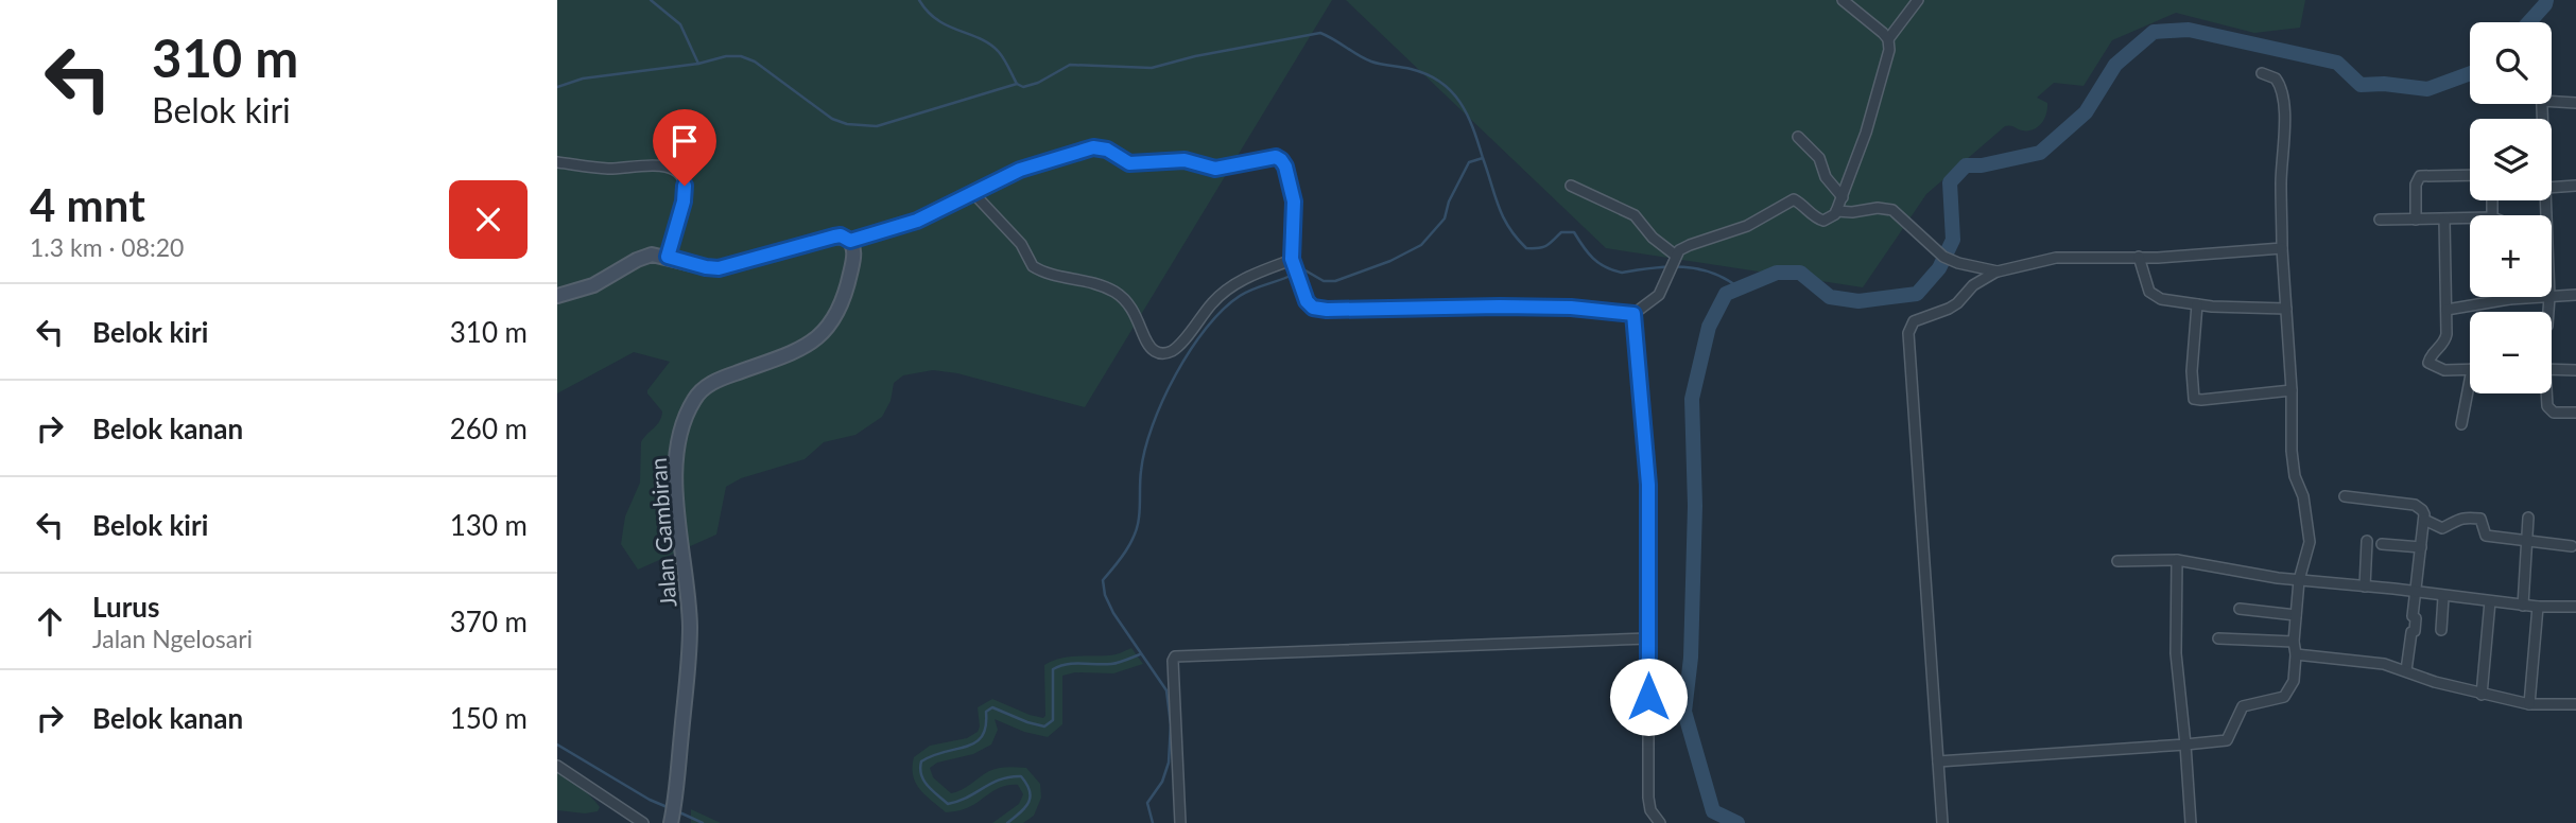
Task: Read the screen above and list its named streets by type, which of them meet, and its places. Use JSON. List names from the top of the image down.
{
  "streets": {
    "street": ["Jalan Gambiran"]
  },
  "page": {
    "turn": ["310 m", "Belok kiri"],
    "map_buttons": ["+", "−"],
    "heading": ["4 mnt", "1.3 km · 08:20"],
    "list": [
      {
        "name": "Belok kiri",
        "value": "310 m"
      },
      {
        "name": "Belok kanan",
        "value": "260 m"
      },
      {
        "name": "Belok kiri",
        "value": "130 m"
      },
      {
        "name": "Lurus",
        "note": "Jalan Ngelosari",
        "value": "370 m"
      },
      {
        "name": "Belok kanan",
        "value": "150 m"
      }
    ]
  }
}
